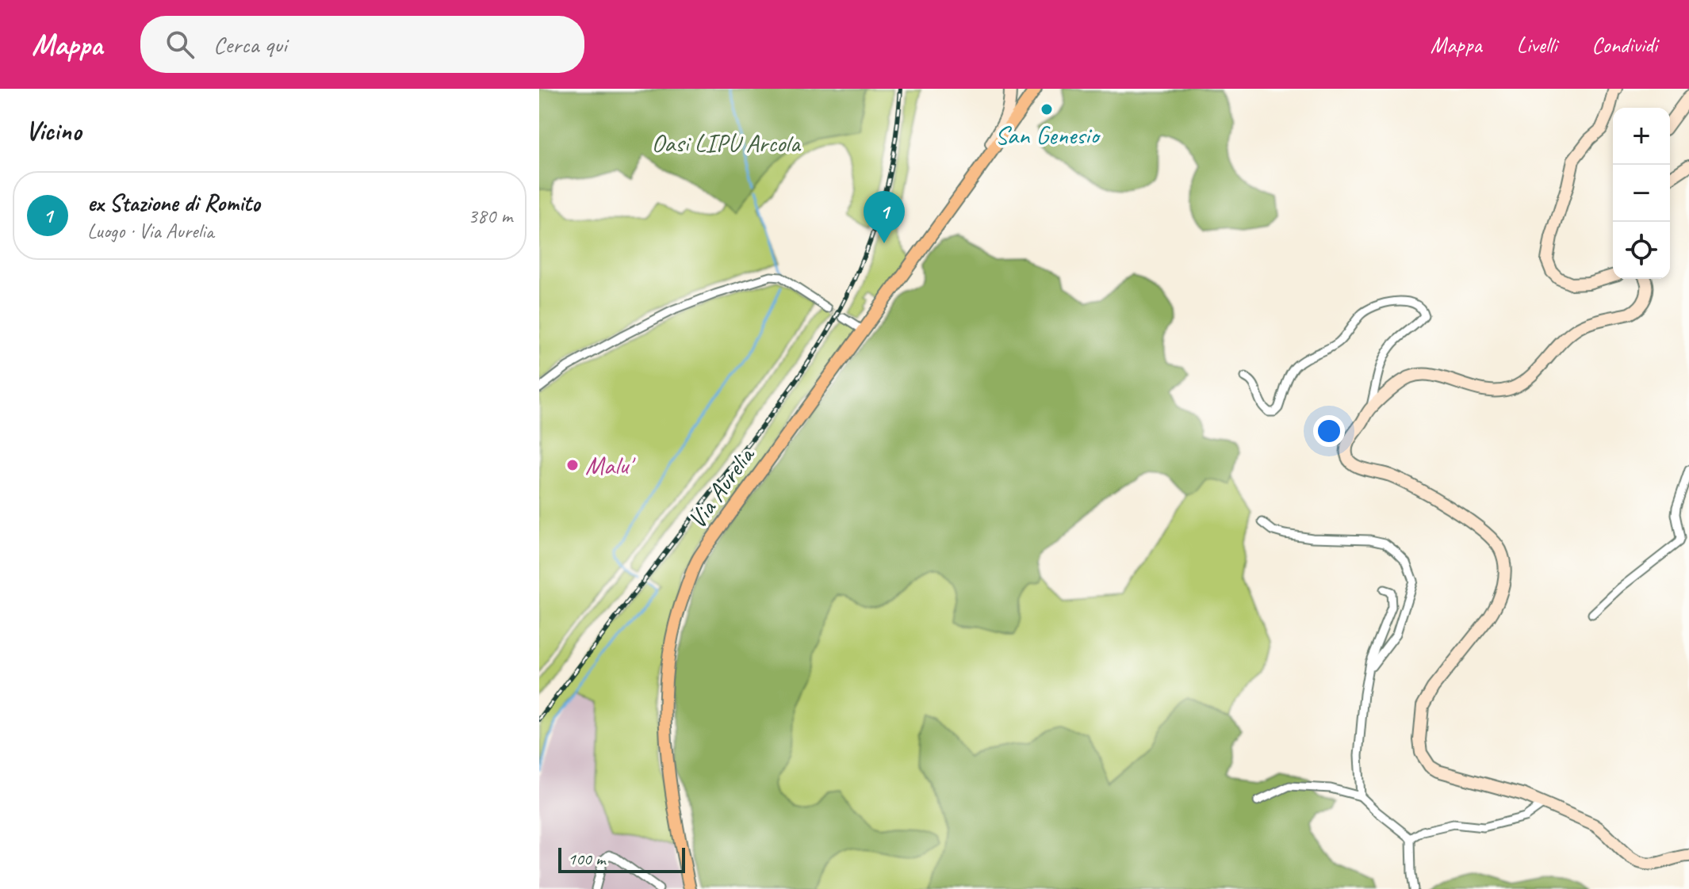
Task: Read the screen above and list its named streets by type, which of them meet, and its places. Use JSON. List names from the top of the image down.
{
  "streets": {
    "main road": ["Via Aurelia"]
  },
  "parks": ["Oasi LIPU Arcola"],
  "places": ["San Genesio", "Malu'"],
  "scale_bar": "100 m",
  "page": {
    "header": "Mappa",
    "search": "Cerca qui",
    "nav": ["Mappa", "Livelli", "Condividi"],
    "heading": "Vicino",
    "map_buttons": ["+", "−"],
    "list": [
      {
        "mark": "1",
        "name": "ex Stazione di Romito",
        "note": "Luogo · Via Aurelia",
        "value": "380 m"
      }
    ],
    "pins": "1",
    "scale": "100 m"
  }
}
